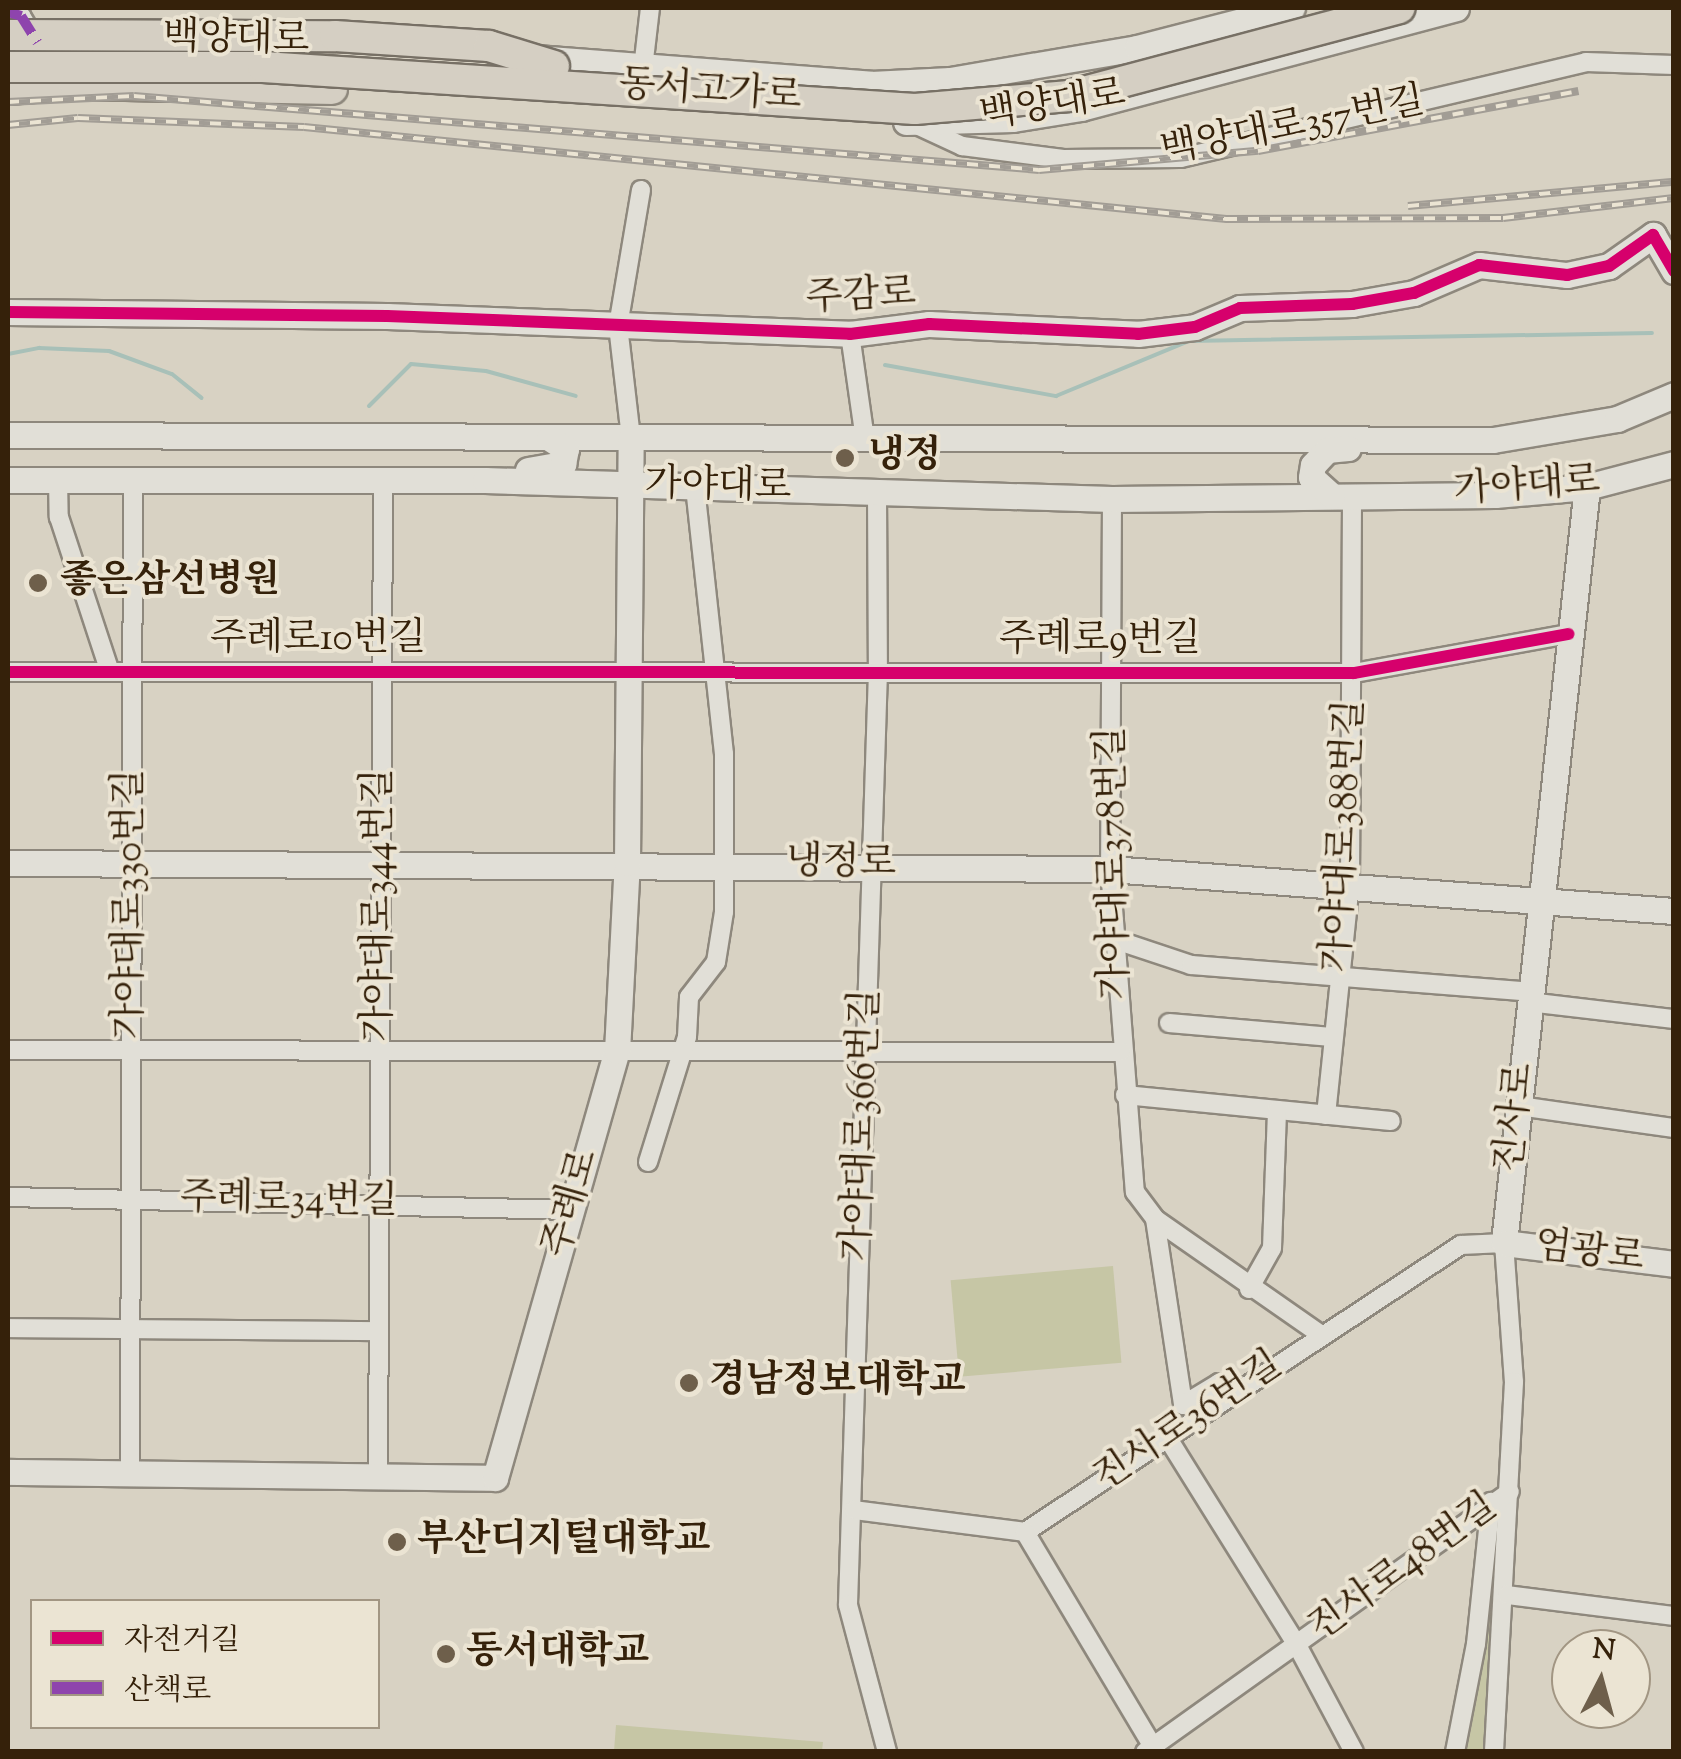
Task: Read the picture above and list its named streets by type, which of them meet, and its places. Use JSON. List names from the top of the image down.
{
  "streets": {
    "highway": ["동서고가로"],
    "main road": [
      "백양대로",
      "주감로",
      "가야대로",
      "냉정로",
      "진사로",
      "주례로",
      "엄광로"
    ],
    "street": [
      "백양대로357번길",
      "주례로10번길",
      "주례로9번길",
      "가야대로388번길",
      "가야대로378번길",
      "가야대로330번길",
      "가야대로344번길",
      "가야대로366번길",
      "주례로34번길",
      "진사로36번길",
      "진사로48번길"
    ]
  },
  "crossings": [
    ["백양대로", "동서고가로"],
    ["백양대로", "백양대로357번길"],
    ["가야대로", "가야대로388번길"],
    ["가야대로", "가야대로378번길"],
    ["가야대로", "가야대로330번길"],
    ["가야대로", "가야대로344번길"],
    ["가야대로", "진사로"],
    ["가야대로", "가야대로366번길"],
    ["가야대로", "주례로"],
    ["주례로10번길", "주례로9번길"],
    ["주례로10번길", "가야대로330번길"],
    ["주례로10번길", "가야대로344번길"],
    ["주례로10번길", "주례로"],
    ["주례로9번길", "가야대로388번길"],
    ["주례로9번길", "가야대로378번길"],
    ["주례로9번길", "진사로"],
    ["주례로9번길", "가야대로366번길"],
    ["주례로9번길", "주례로"],
    ["가야대로388번길", "냉정로"],
    ["가야대로378번길", "냉정로"],
    ["가야대로378번길", "진사로36번길"],
    ["냉정로", "가야대로330번길"],
    ["냉정로", "가야대로344번길"],
    ["냉정로", "진사로"],
    ["냉정로", "가야대로366번길"],
    ["냉정로", "주례로"],
    ["가야대로330번길", "주례로34번길"],
    ["가야대로330번길", "주례로"],
    ["가야대로344번길", "주례로34번길"],
    ["가야대로344번길", "주례로"],
    ["진사로", "엄광로"],
    ["진사로", "진사로36번길"],
    ["진사로", "진사로48번길"],
    ["주례로34번길", "주례로"],
    ["엄광로", "진사로36번길"]
  ],
  "places": [
    "냉정",
    "좋은삼선병원",
    "경남정보대학교",
    "부산디지털대학교",
    "동서대학교"
  ],
  "legend": ["자전거길", "산책로"],
  "north": "top"
}
